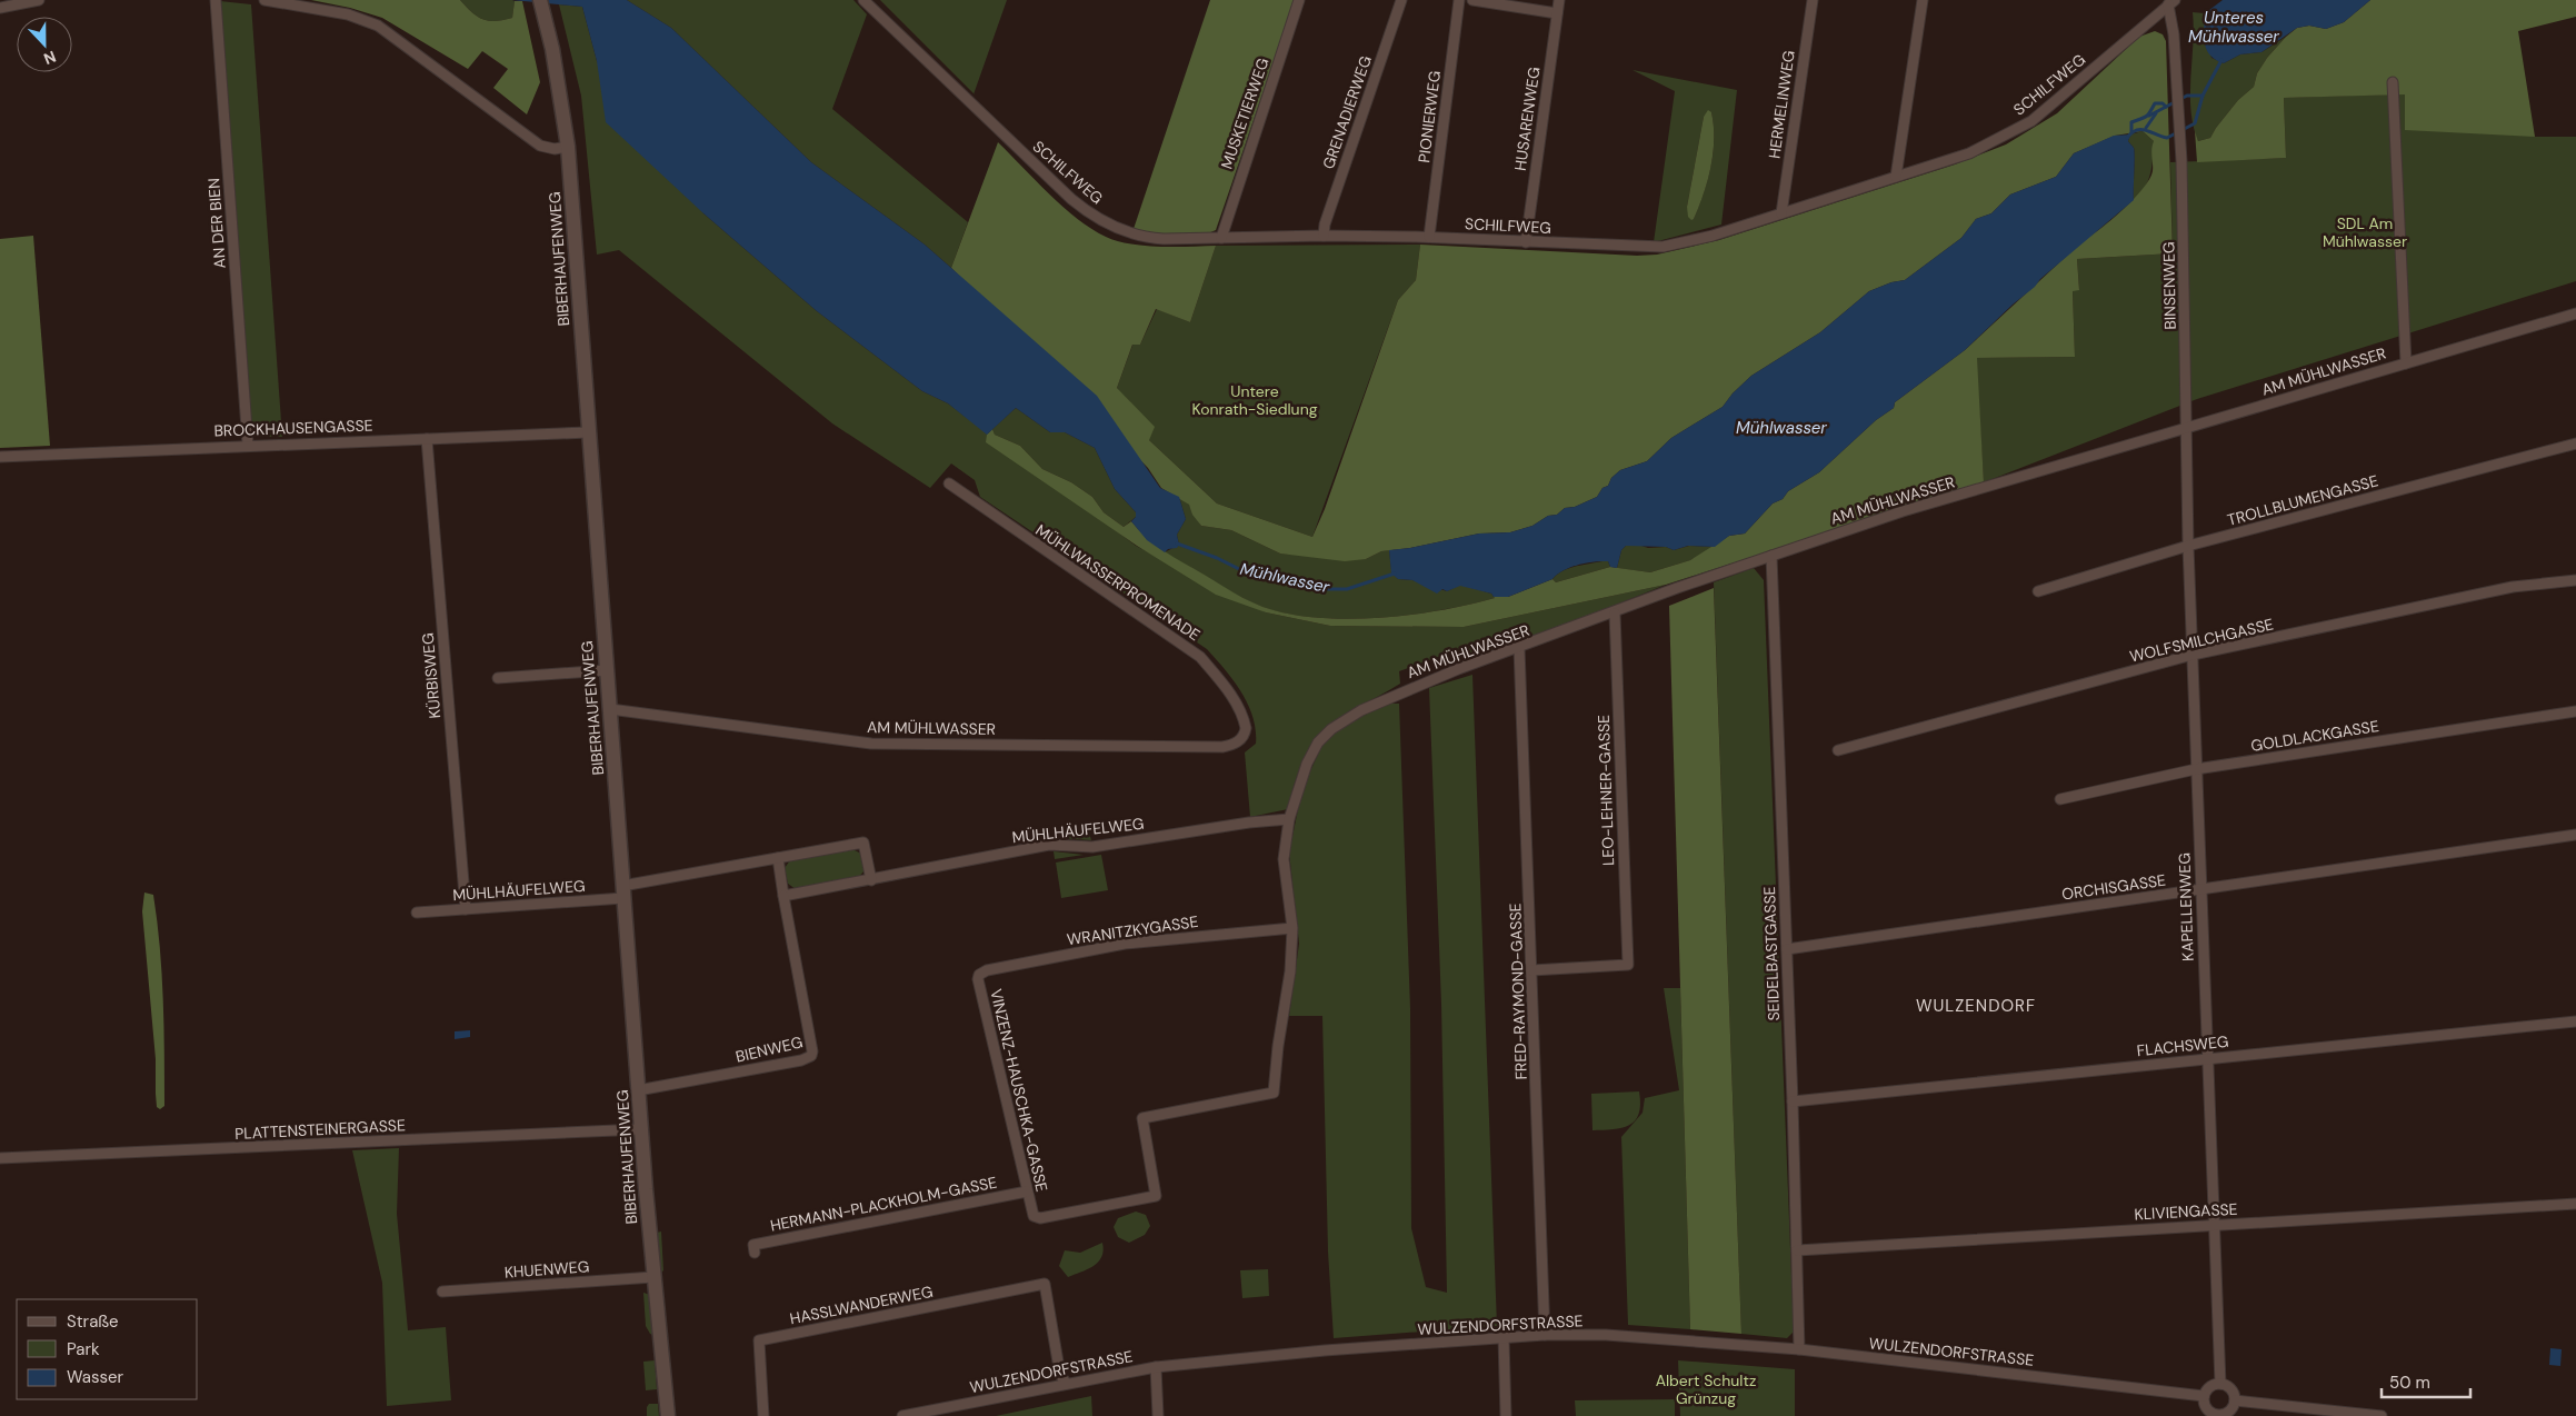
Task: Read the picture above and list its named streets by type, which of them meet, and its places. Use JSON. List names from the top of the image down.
{
  "streets": {
    "main road": ["BIBERHAUFENWEG"],
    "street": [
      "SCHILFWEG",
      "HERMELINWEG",
      "GRENADIERWEG",
      "MUSKETIERWEG",
      "PIONIERWEG",
      "HUSARENWEG",
      "AN DER BIEN",
      "BINSENWEG",
      "AM MÜHLWASSER",
      "BROCKHAUSENGASSE",
      "TROLLBLUMENGASSE",
      "MÜHLWASSERPROMENADE",
      "WOLFSMILCHGASSE",
      "KÜRBISWEG",
      "GOLDLACKGASSE",
      "LEO-LEHNER-GASSE",
      "MÜHLHÄUFELWEG",
      "ORCHISGASSE",
      "KAPELLENWEG",
      "WRANITZKYGASSE",
      "SEIDELBASTGASSE",
      "FRED-RAYMOND-GASSE",
      "FLACHSWEG",
      "BIENWEG",
      "VINZENZ-HAUSCHKA-GASSE",
      "PLATTENSTEINERGASSE",
      "HERMANN-PLACKHOLM-GASSE",
      "KLIVIENGASSE",
      "KHUENWEG",
      "HASSLWANDERWEG",
      "WULZENDORFSTRASSE"
    ]
  },
  "crossings": [
    ["SCHILFWEG", "HERMELINWEG"],
    ["SCHILFWEG", "GRENADIERWEG"],
    ["SCHILFWEG", "MUSKETIERWEG"],
    ["SCHILFWEG", "PIONIERWEG"],
    ["SCHILFWEG", "HUSARENWEG"],
    ["SCHILFWEG", "BINSENWEG"],
    ["AN DER BIEN", "BROCKHAUSENGASSE"],
    ["BIBERHAUFENWEG", "AM MÜHLWASSER"],
    ["BIBERHAUFENWEG", "BROCKHAUSENGASSE"],
    ["BIBERHAUFENWEG", "MÜHLHÄUFELWEG"],
    ["BIBERHAUFENWEG", "BIENWEG"],
    ["BIBERHAUFENWEG", "PLATTENSTEINERGASSE"],
    ["BIBERHAUFENWEG", "KHUENWEG"],
    ["BINSENWEG", "AM MÜHLWASSER"],
    ["BINSENWEG", "KAPELLENWEG"],
    ["AM MÜHLWASSER", "MÜHLWASSERPROMENADE"],
    ["AM MÜHLWASSER", "LEO-LEHNER-GASSE"],
    ["AM MÜHLWASSER", "MÜHLHÄUFELWEG"],
    ["AM MÜHLWASSER", "KAPELLENWEG"],
    ["AM MÜHLWASSER", "WRANITZKYGASSE"],
    ["AM MÜHLWASSER", "SEIDELBASTGASSE"],
    ["AM MÜHLWASSER", "FRED-RAYMOND-GASSE"],
    ["AM MÜHLWASSER", "VINZENZ-HAUSCHKA-GASSE"],
    ["BROCKHAUSENGASSE", "KÜRBISWEG"],
    ["TROLLBLUMENGASSE", "KAPELLENWEG"],
    ["WOLFSMILCHGASSE", "KAPELLENWEG"],
    ["KÜRBISWEG", "MÜHLHÄUFELWEG"],
    ["GOLDLACKGASSE", "KAPELLENWEG"],
    ["LEO-LEHNER-GASSE", "FRED-RAYMOND-GASSE"],
    ["MÜHLHÄUFELWEG", "BIENWEG"],
    ["ORCHISGASSE", "KAPELLENWEG"],
    ["ORCHISGASSE", "SEIDELBASTGASSE"],
    ["KAPELLENWEG", "FLACHSWEG"],
    ["KAPELLENWEG", "KLIVIENGASSE"],
    ["KAPELLENWEG", "WULZENDORFSTRASSE"],
    ["WRANITZKYGASSE", "VINZENZ-HAUSCHKA-GASSE"],
    ["SEIDELBASTGASSE", "FLACHSWEG"],
    ["SEIDELBASTGASSE", "KLIVIENGASSE"],
    ["SEIDELBASTGASSE", "WULZENDORFSTRASSE"],
    ["FRED-RAYMOND-GASSE", "WULZENDORFSTRASSE"],
    ["VINZENZ-HAUSCHKA-GASSE", "HERMANN-PLACKHOLM-GASSE"],
    ["HASSLWANDERWEG", "WULZENDORFSTRASSE"]
  ],
  "districts": ["WULZENDORF"],
  "water": ["Unteres Mühlwasser", "Mühlwasser"],
  "parks": ["SDL Am Mühlwasser", "Untere Konrath-Siedlung", "Albert Schultz Grünzug"],
  "legend": ["Straße", "Park", "Wasser"],
  "scale_bar": "50 m",
  "north": "bottom"
}
